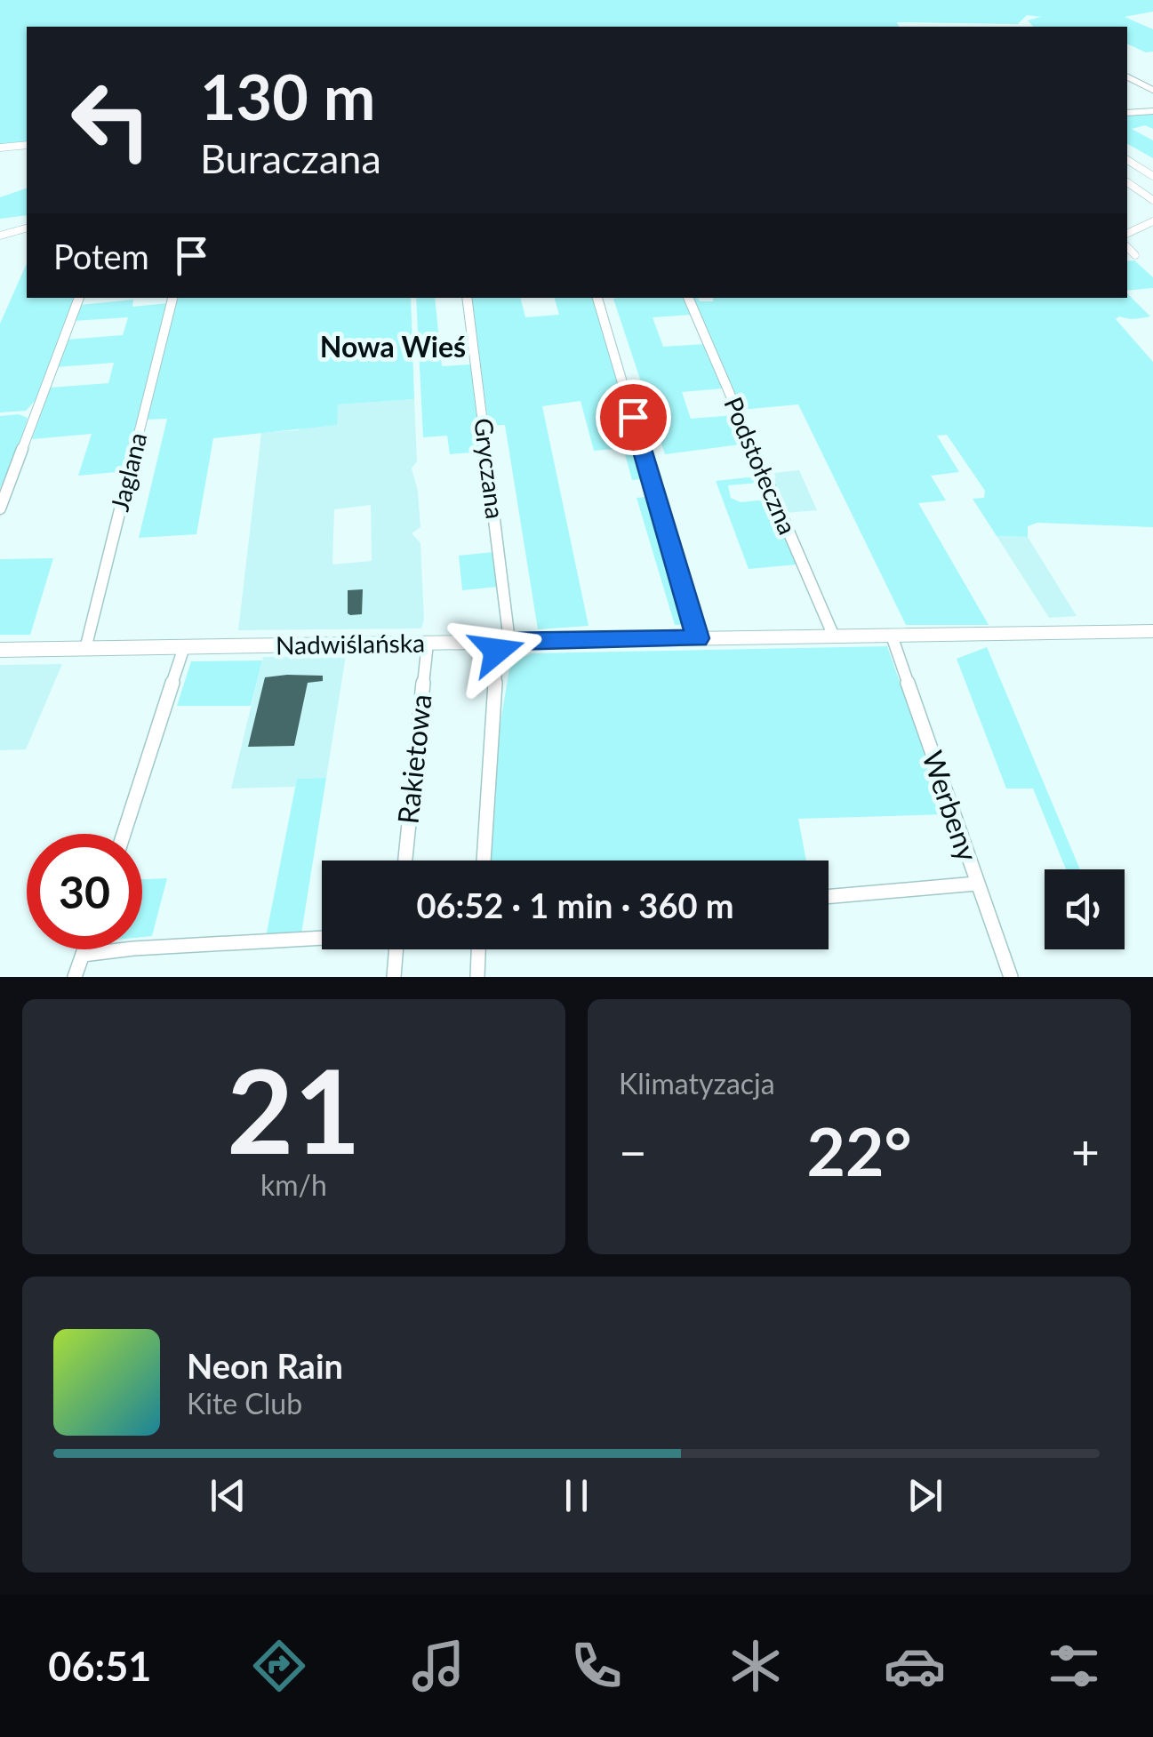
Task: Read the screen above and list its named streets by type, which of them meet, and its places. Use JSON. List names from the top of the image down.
{
  "streets": {
    "main road": ["Nadwiślańska"],
    "street": [
      "Podstołeczna",
      "Gryczana",
      "Jaglana",
      "Rakietowa",
      "Werbeny"
    ]
  },
  "crossings": [
    ["Podstołeczna", "Nadwiślańska"],
    ["Gryczana", "Nadwiślańska"],
    ["Jaglana", "Nadwiślańska"],
    ["Nadwiślańska", "Rakietowa"],
    ["Nadwiślańska", "Werbeny"]
  ],
  "districts": ["Nowa Wieś"],
  "page": {
    "turn": ["130 m", "Buraczana"],
    "then": "Potem",
    "limit": "30",
    "trip": "06:52 · 1 min · 360 m",
    "tile": [
      ["21", "km/h"],
      "Klimatyzacja"
    ],
    "heat": ["−", "22°", "+"],
    "song": ["Neon Rain", "Kite Club"],
    "tabs": "06:51"
  }
}
